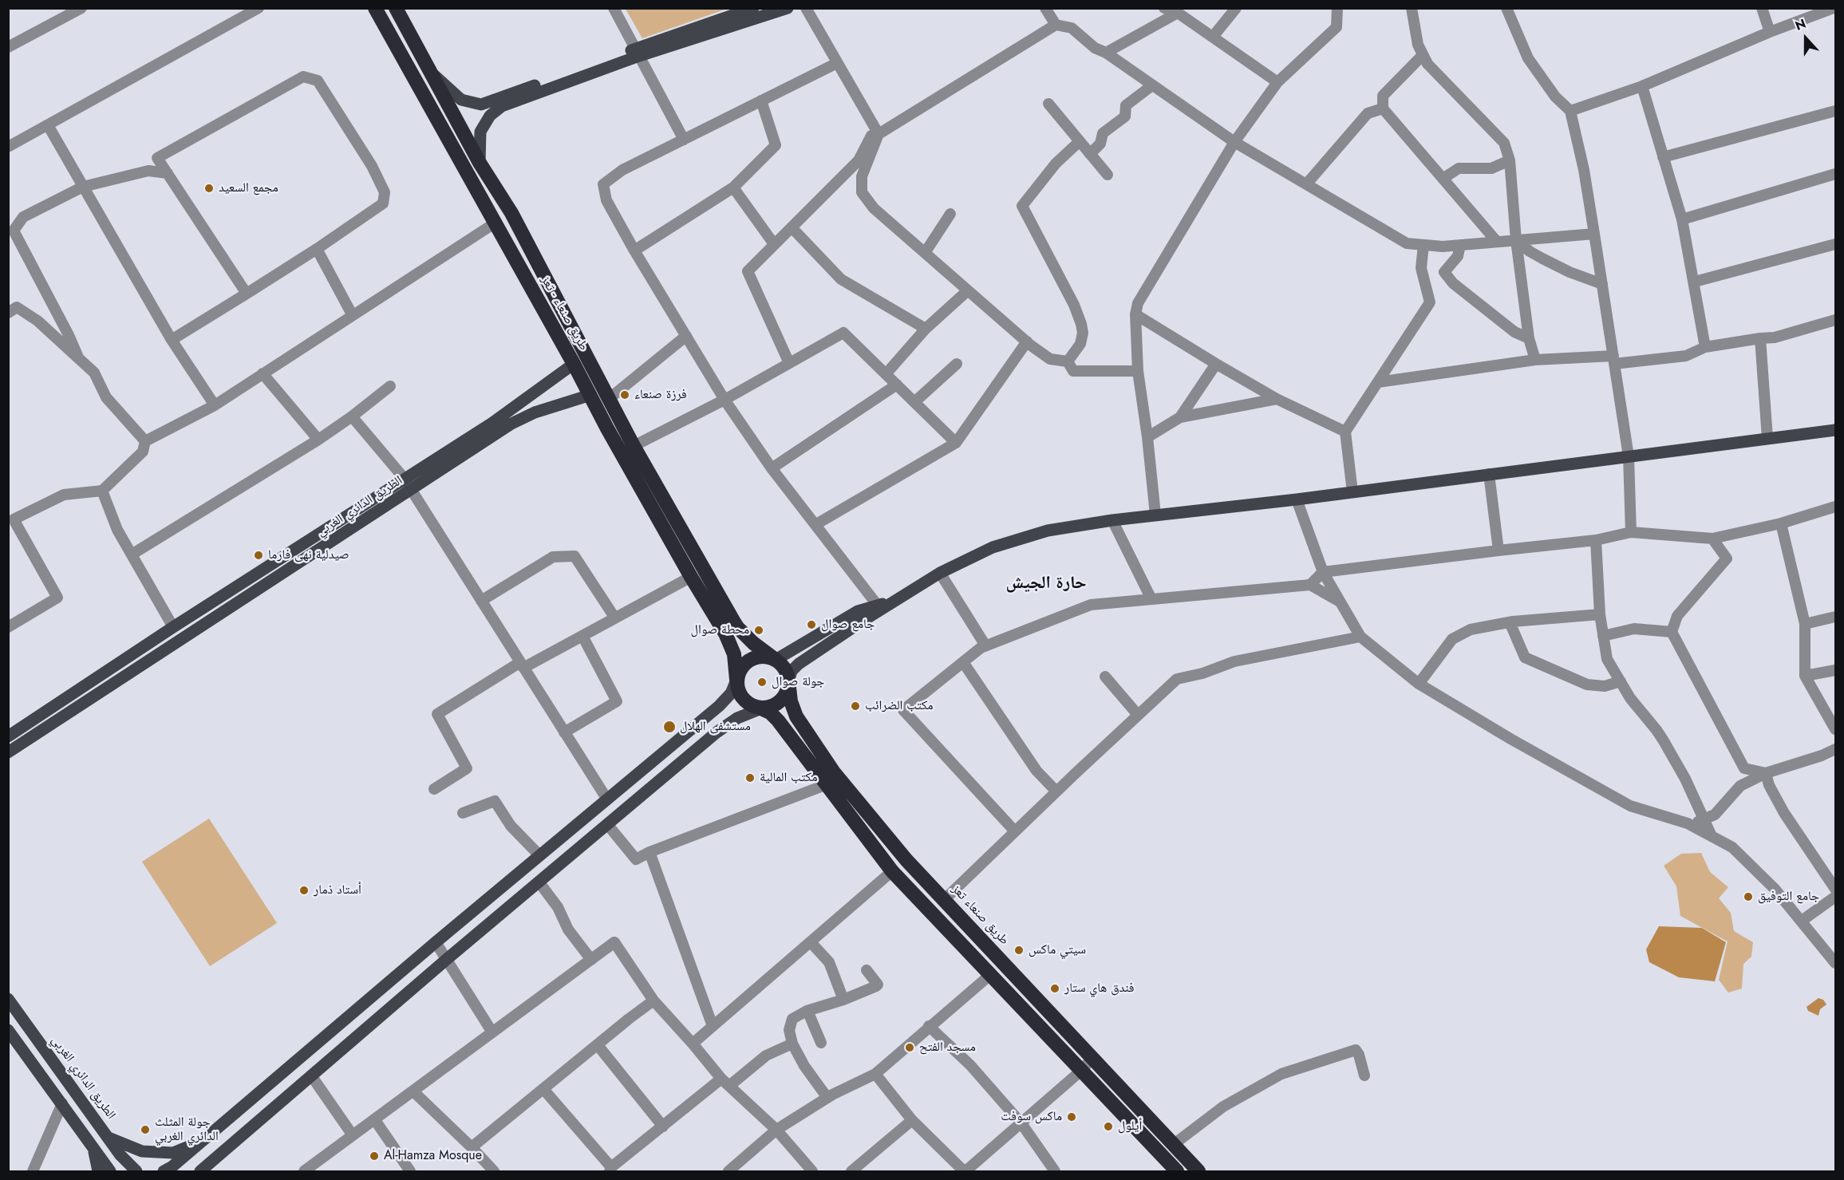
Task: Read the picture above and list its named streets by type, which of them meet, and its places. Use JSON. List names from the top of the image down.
{
  "streets": {
    "highway": ["طريق صنعاء - تعز", "طريق صنعاء تعز"],
    "main road": ["الطريق الدائري الغربي"]
  },
  "crossings": [
    ["طريق صنعاء - تعز", "الطريق الدائري الغربي"]
  ],
  "districts": ["حارة الجيش"],
  "places": [
    "مجمع السعيد",
    "فرزة صنعاء",
    "صيدلية نهى فارما",
    "جامع صوال",
    "محطة صوال",
    "جولة صوال",
    "مكتب الضرائب",
    "مستشفى الهلال",
    "مكتب المالية",
    "أستاد ذمار",
    "جامع التوفيق",
    "سيتي ماكس",
    "فندق هاي ستار",
    "مسجد الفتح",
    "ماكس سوفت",
    "أيلول",
    "جولة المثلث الدائري الغربي",
    "Al-Hamza Mosque"
  ],
  "north": "top"
}
